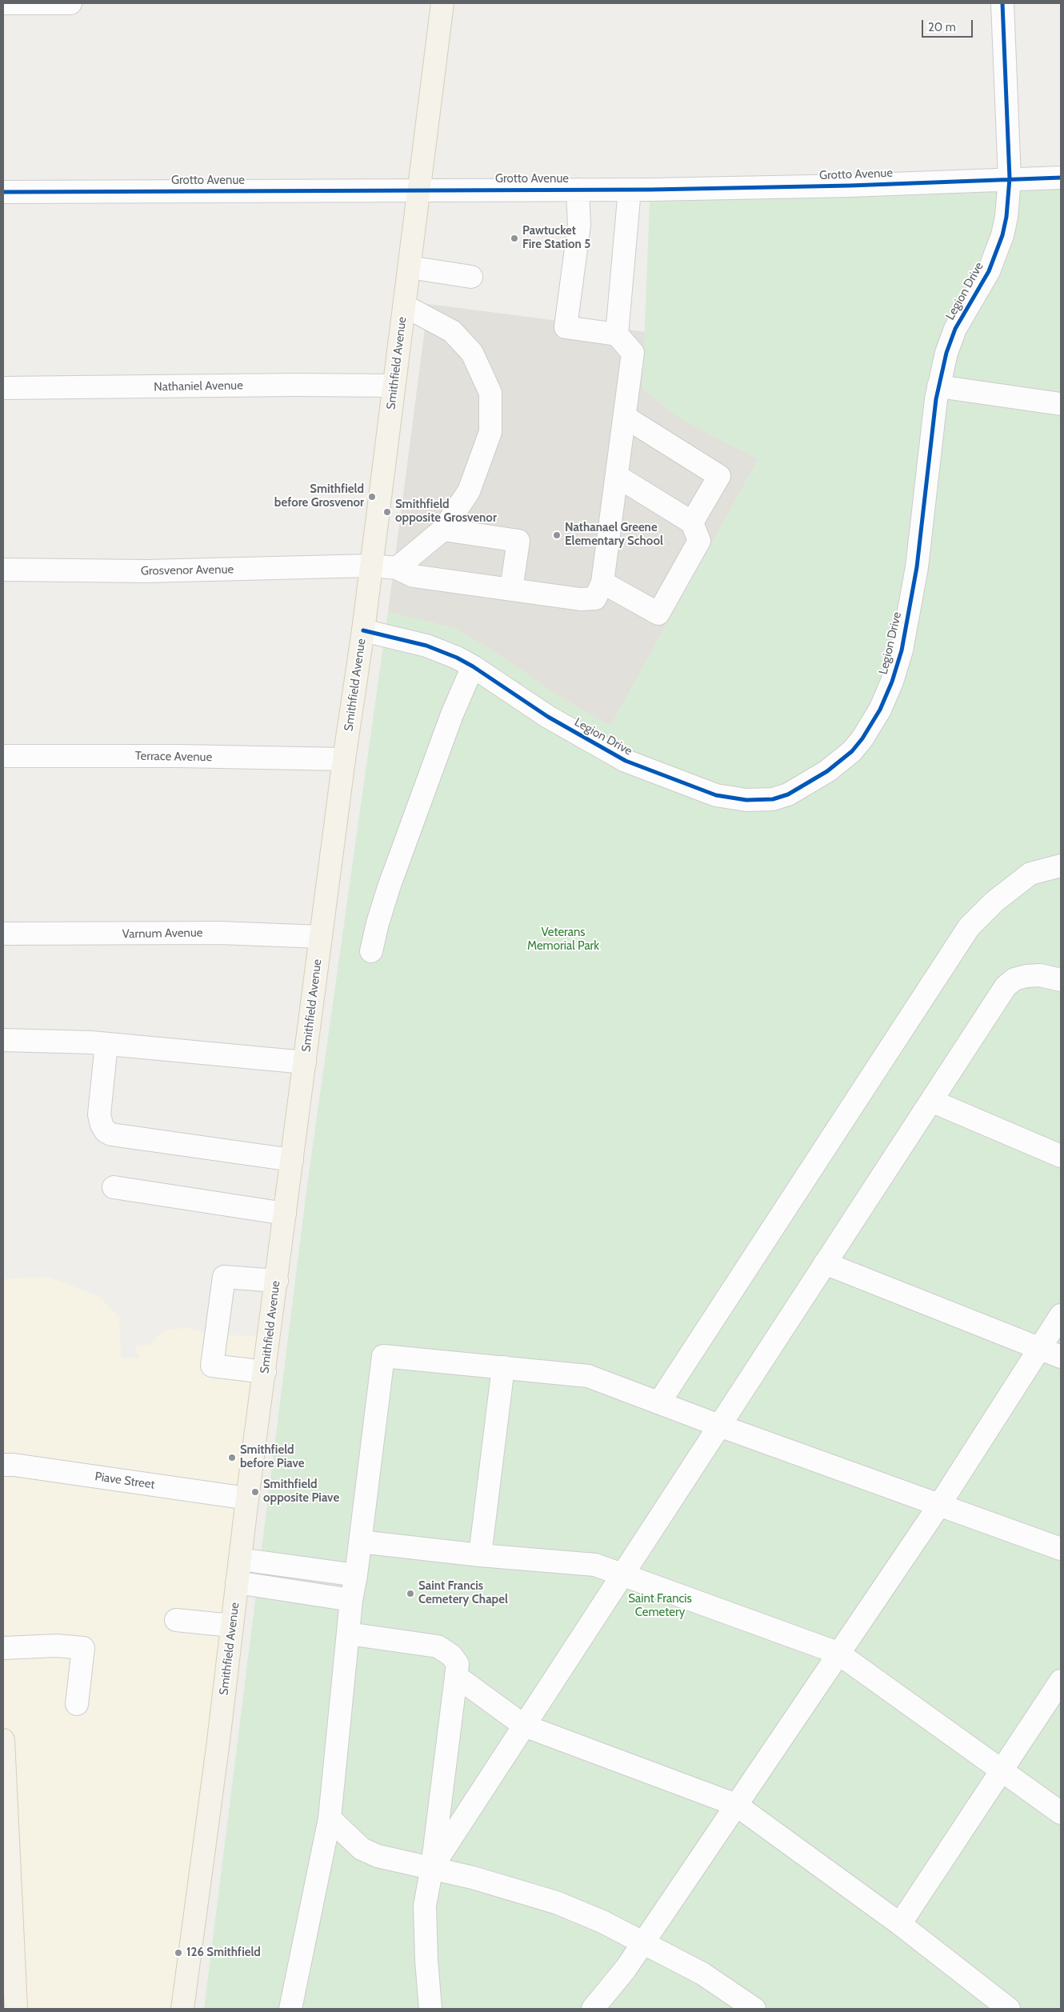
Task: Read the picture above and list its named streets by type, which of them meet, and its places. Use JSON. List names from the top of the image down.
{
  "streets": {
    "main road": ["Smithfield Avenue"],
    "street": [
      "Grotto Avenue",
      "Legion Drive",
      "Nathaniel Avenue",
      "Grosvenor Avenue",
      "Terrace Avenue",
      "Varnum Avenue",
      "Piave Street"
    ]
  },
  "crossings": [
    ["Grotto Avenue", "Legion Drive"],
    ["Grotto Avenue", "Smithfield Avenue"],
    ["Legion Drive", "Smithfield Avenue"],
    ["Smithfield Avenue", "Nathaniel Avenue"],
    ["Smithfield Avenue", "Grosvenor Avenue"],
    ["Smithfield Avenue", "Terrace Avenue"],
    ["Smithfield Avenue", "Varnum Avenue"],
    ["Smithfield Avenue", "Piave Street"]
  ],
  "parks": ["Veterans Memorial Park", "Saint Francis Cemetery"],
  "places": [
    "Pawtucket Fire Station 5",
    "Smithfield before Grosvenor",
    "Smithfield opposite Grosvenor",
    "Nathanael Greene Elementary School",
    "Smithfield before Piave",
    "Smithfield opposite Piave",
    "Saint Francis Cemetery Chapel",
    "126 Smithfield"
  ],
  "scale_bar": "20 m"
}
